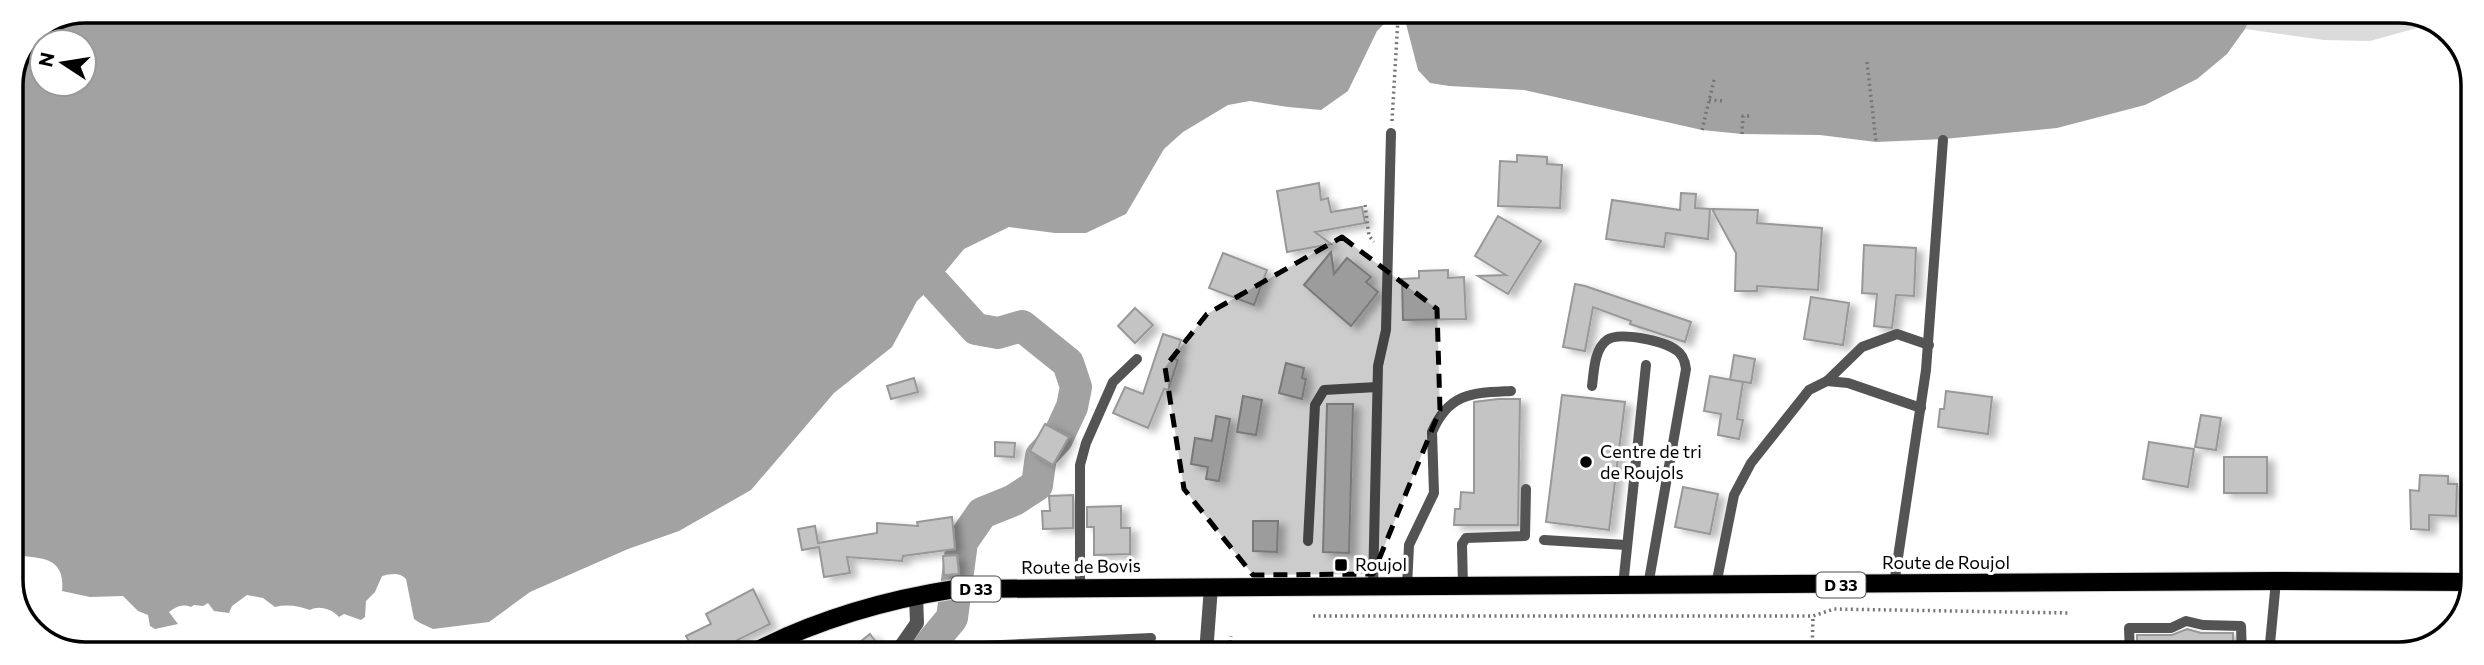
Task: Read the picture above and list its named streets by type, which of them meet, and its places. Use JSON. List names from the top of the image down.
{
  "streets": {
    "main road": ["Route de Roujol", "Route de Bovis", "D 33"]
  },
  "crossings": [
    ["Route de Roujol", "Route de Bovis"]
  ],
  "places": {
    "other": ["Centre de tri de Roujols"],
    "transit": ["Roujol"]
  },
  "north": "left"
}
